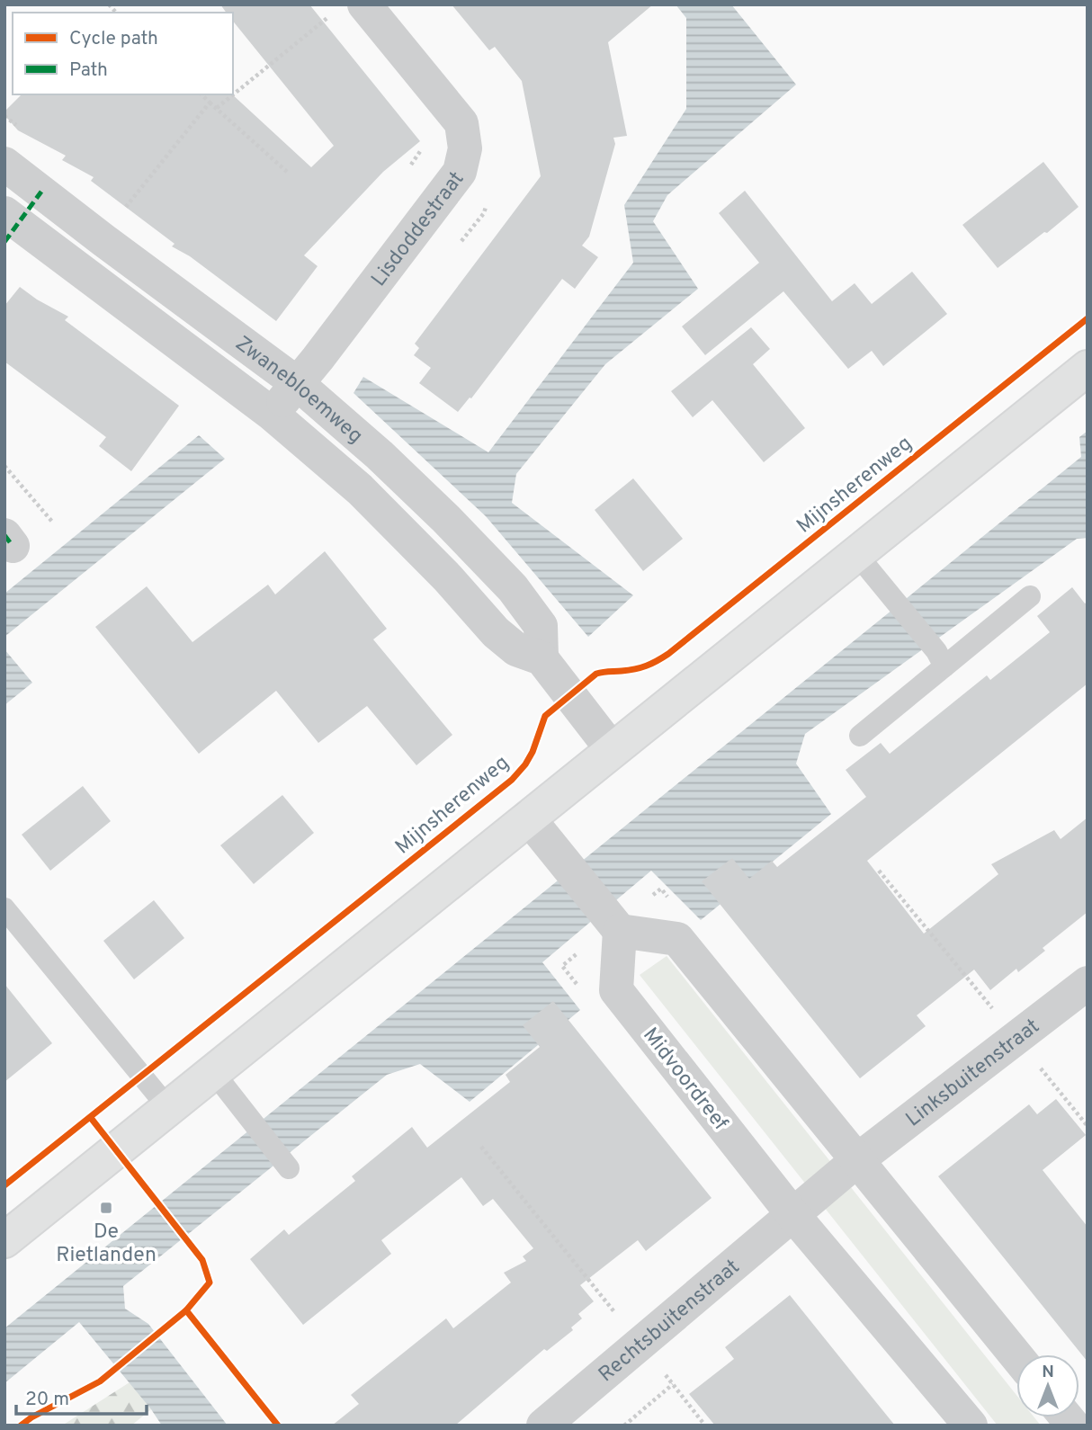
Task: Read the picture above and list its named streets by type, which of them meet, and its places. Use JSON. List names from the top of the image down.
{
  "streets": {
    "street": [
      "Lisdoddestraat",
      "Zwanebloemweg",
      "Linksbuitenstraat",
      "Midvoordreef",
      "Rechtsbuitenstraat"
    ],
    "cycle path": ["Mijnsherenweg"]
  },
  "crossings": [
    ["Lisdoddestraat", "Zwanebloemweg"],
    ["Midvoordreef", "Rechtsbuitenstraat"]
  ],
  "places": {
    "transit": ["De Rietlanden"]
  },
  "legend": ["Cycle path", "Path"],
  "scale_bar": "20 m",
  "north": "top"
}
